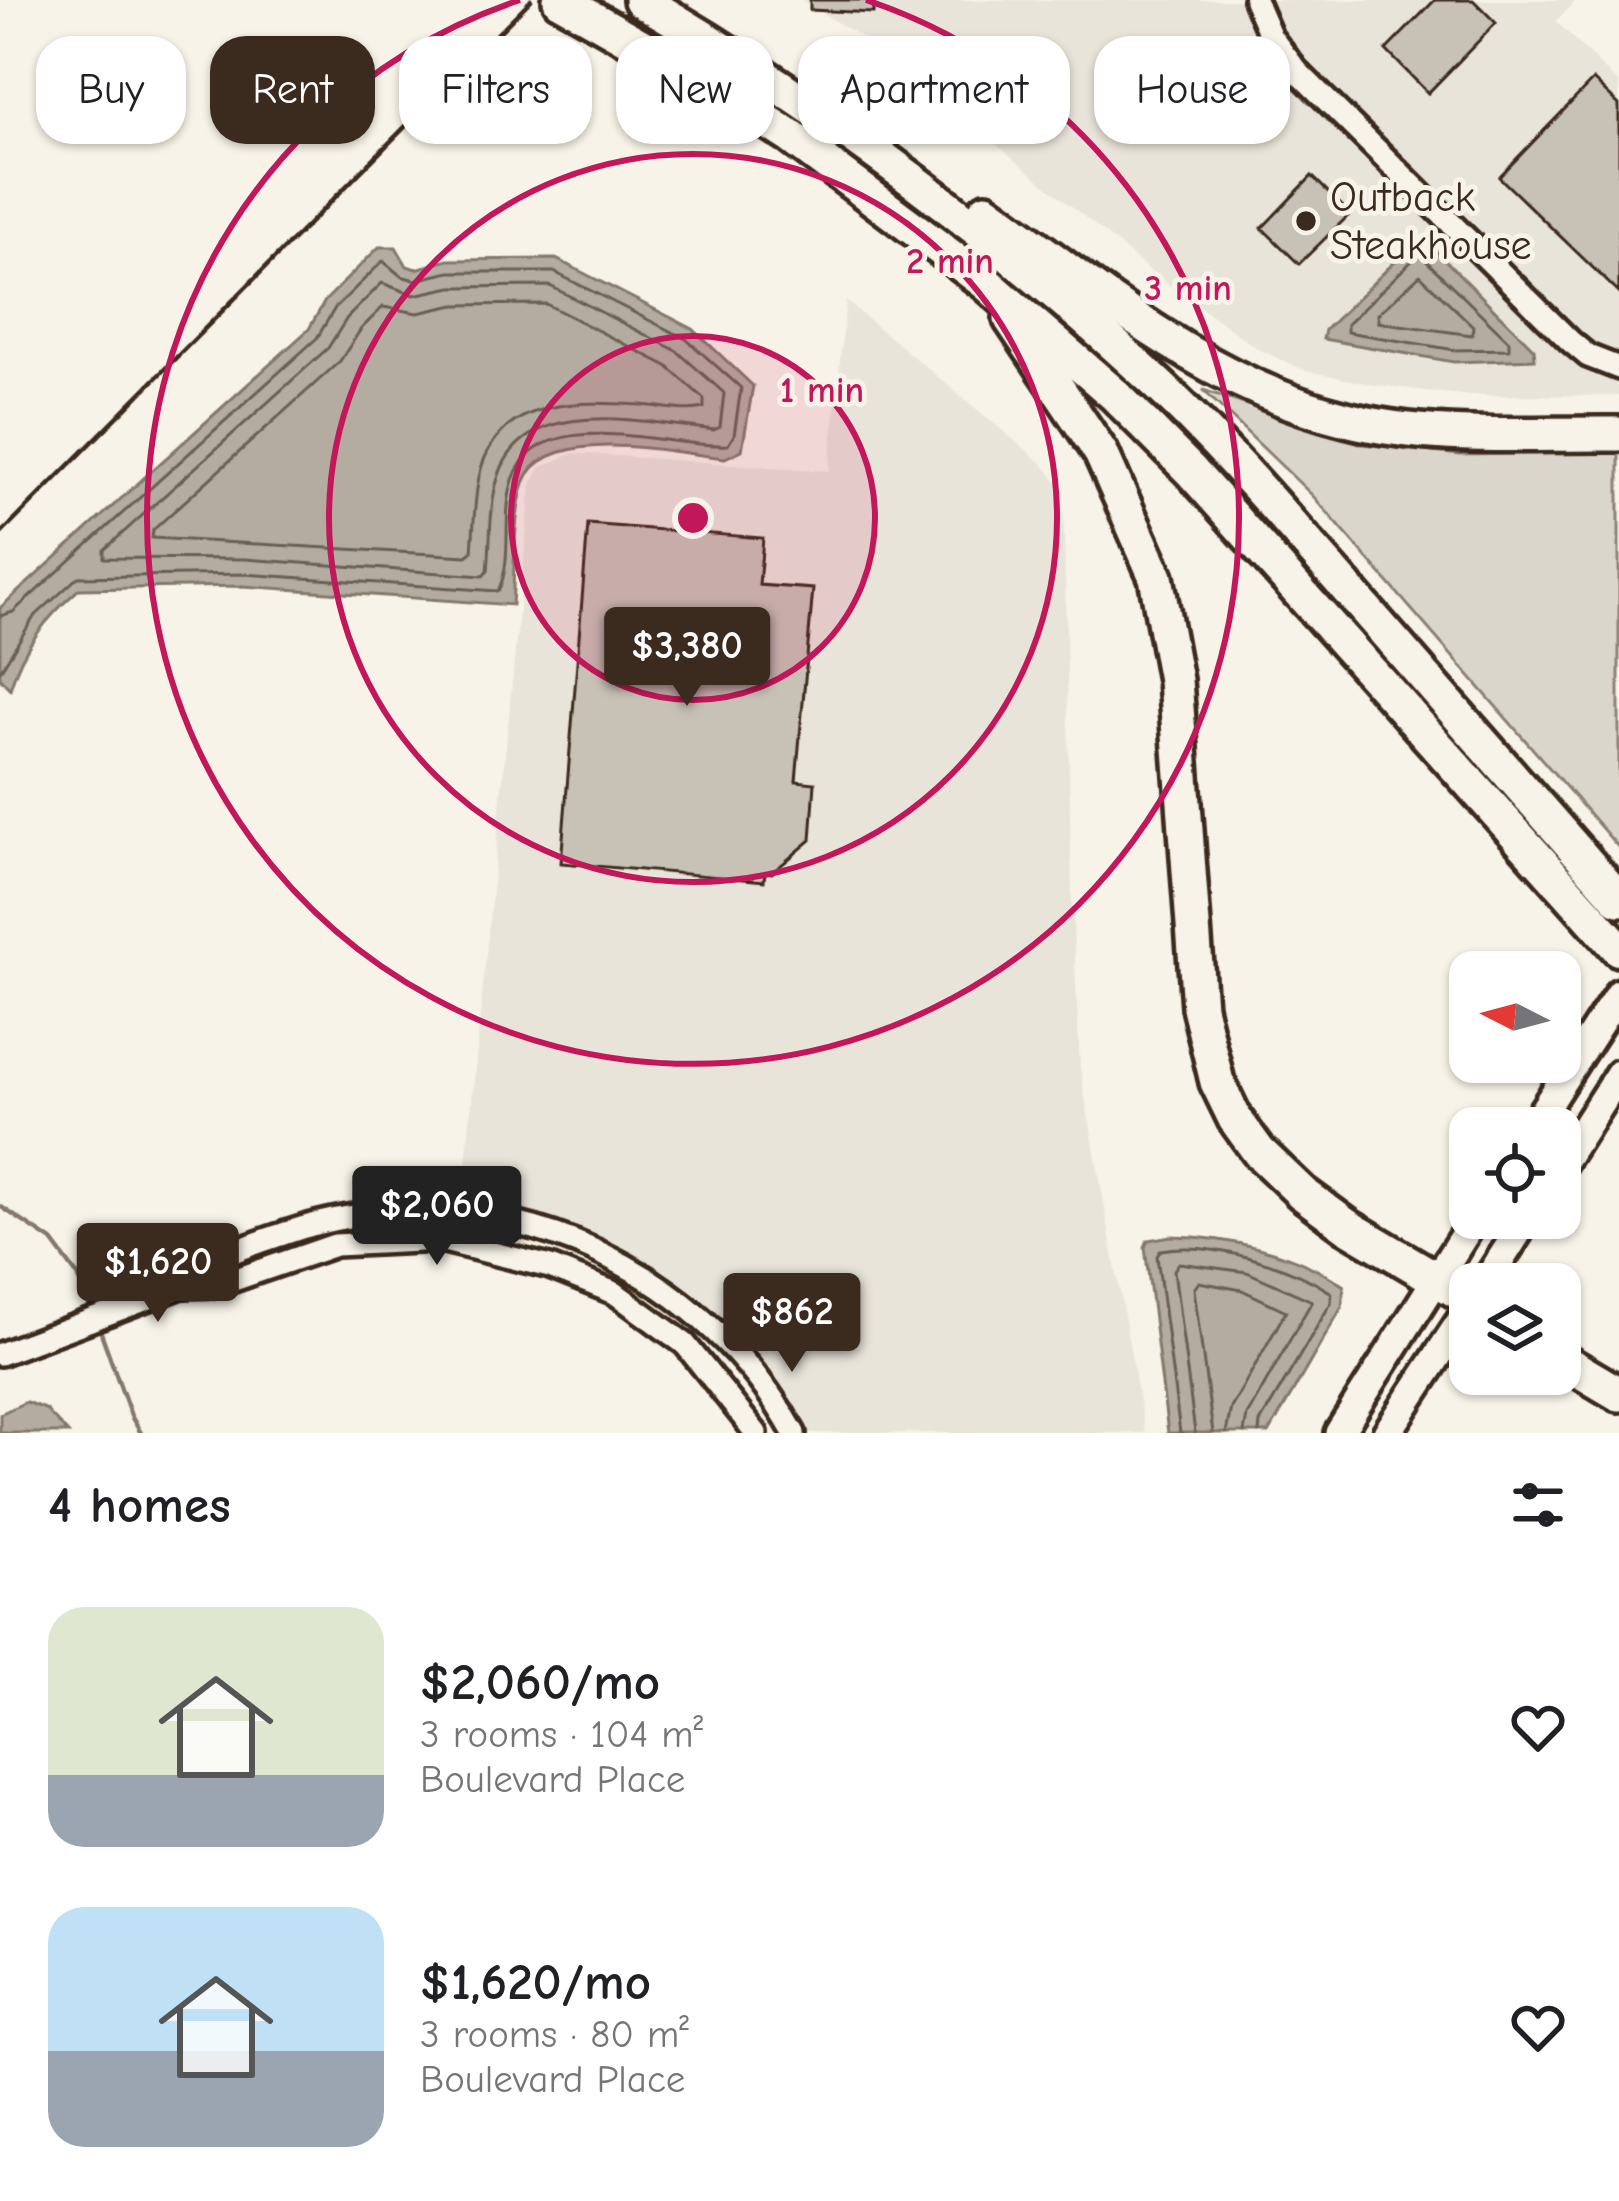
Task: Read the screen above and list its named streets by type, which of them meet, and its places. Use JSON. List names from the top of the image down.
{
  "places": ["Outback Steakhouse"],
  "north": "left",
  "page": {
    "chip": [
      "Buy",
      "Rent",
      "Filters",
      "New",
      "Apartment",
      "House"
    ],
    "price": [
      "$3,380",
      "$2,060",
      "$1,620",
      "$862"
    ],
    "heading": "4 homes",
    "list": [
      {
        "name": "$2,060/mo",
        "note": "3 rooms · 104 m² · Boulevard Place"
      },
      {
        "name": "$1,620/mo",
        "note": "3 rooms · 80 m² · Boulevard Place"
      }
    ]
  },
  "rings": ["2 min", "3 min", "1 min"]
}
